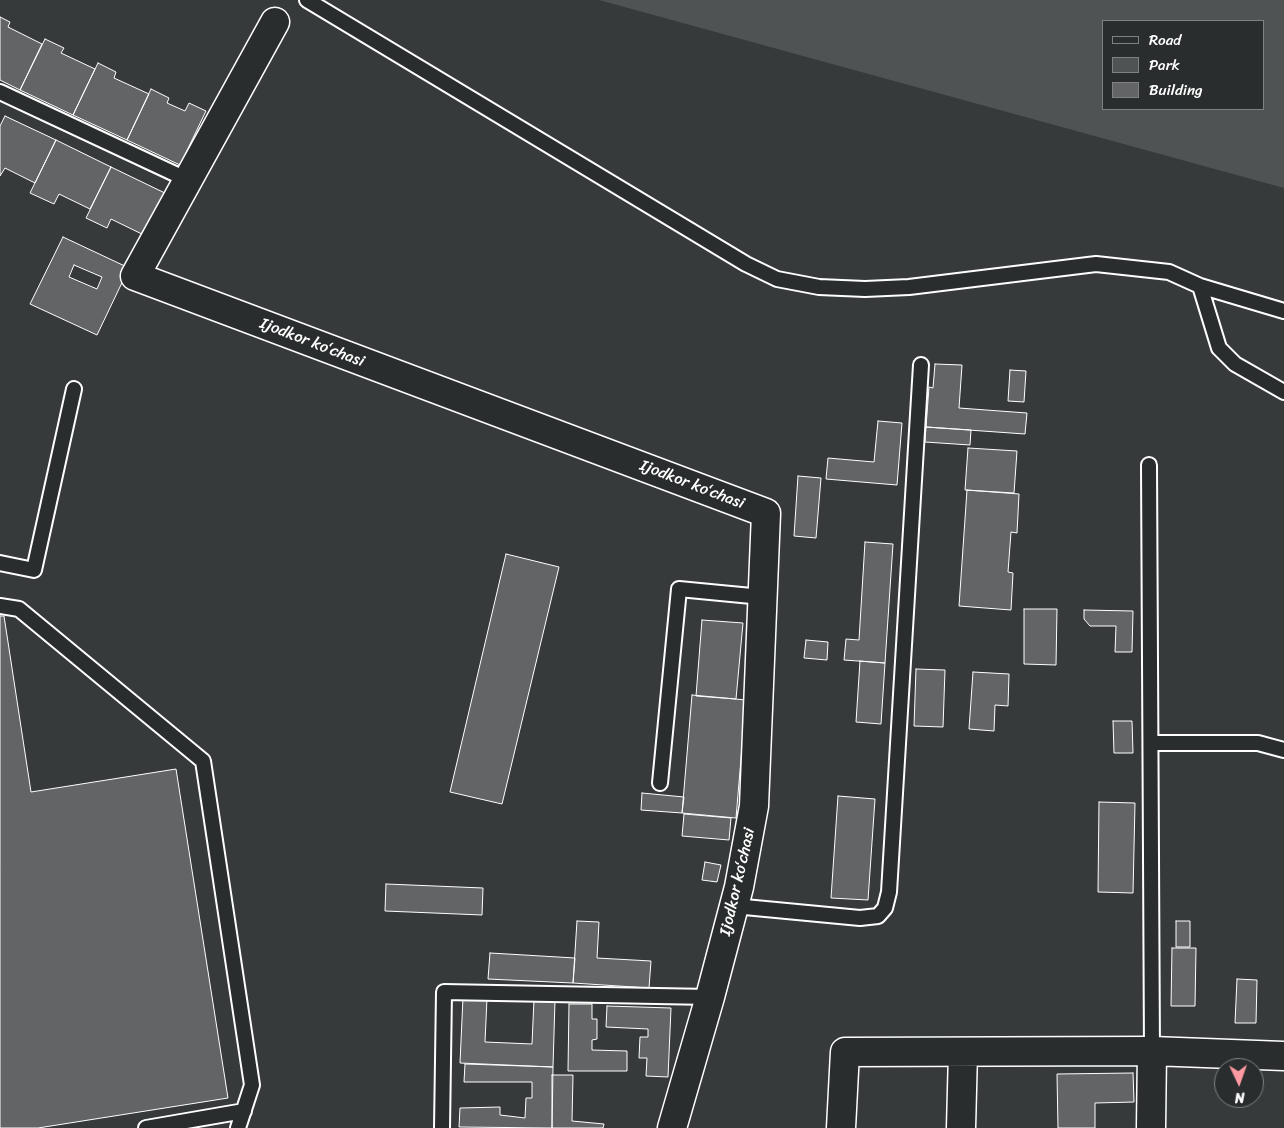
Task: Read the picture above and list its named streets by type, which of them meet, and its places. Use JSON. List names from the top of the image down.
{
  "streets": {
    "street": ["Ijodkor koʻchasi"]
  },
  "legend": ["Road", "Park", "Building"],
  "north": "bottom"
}
